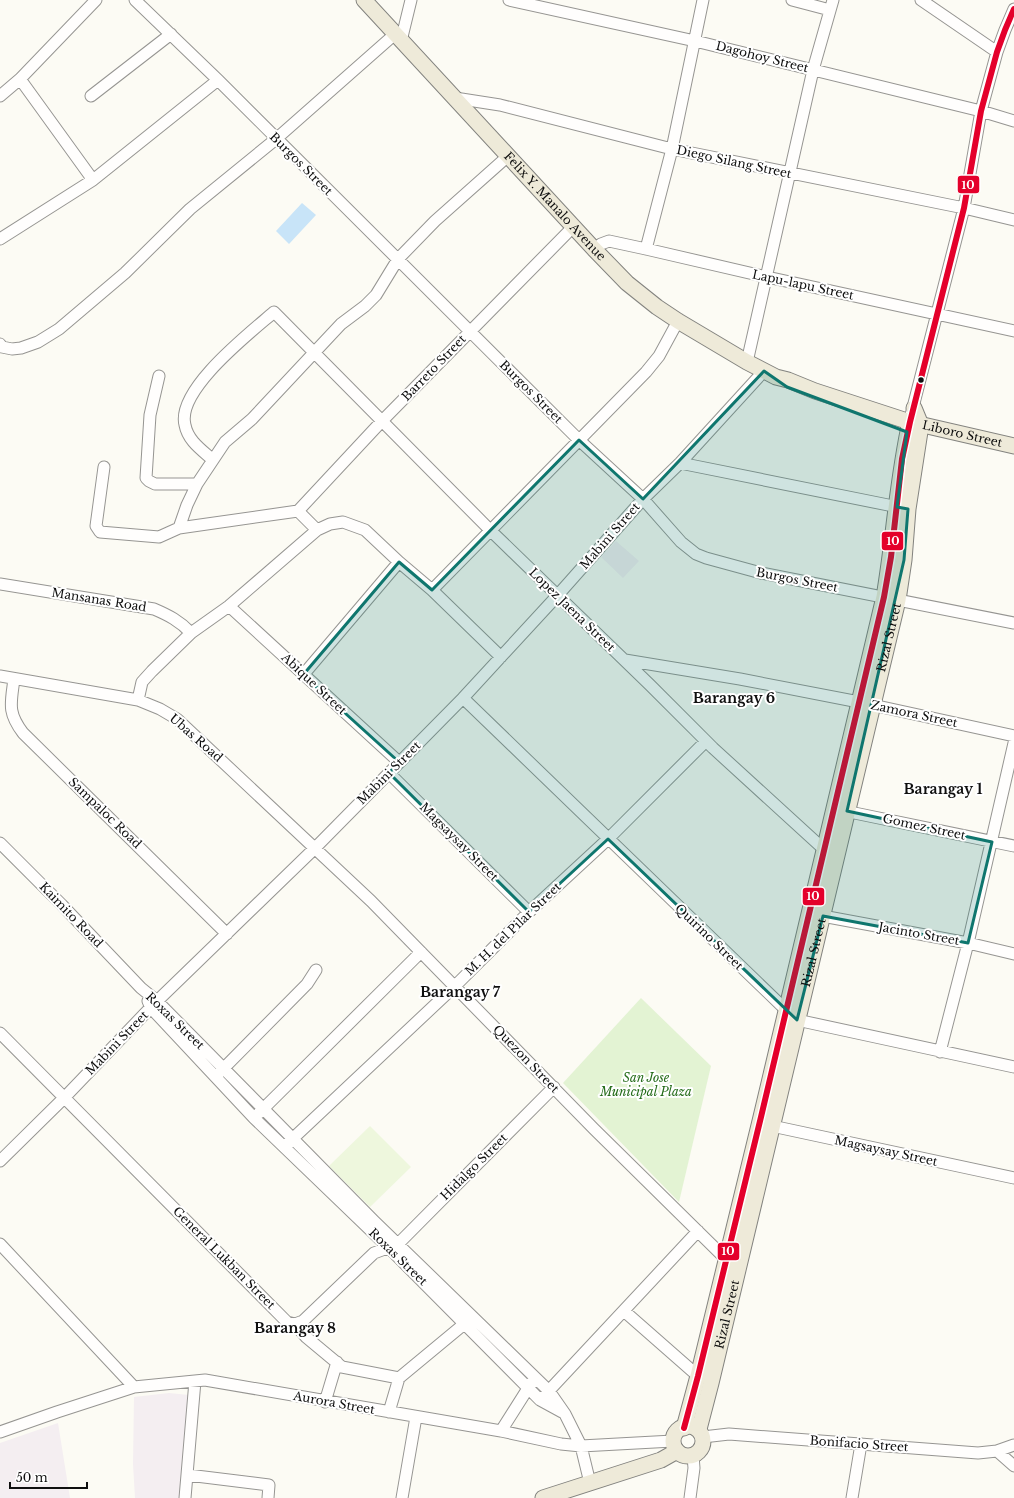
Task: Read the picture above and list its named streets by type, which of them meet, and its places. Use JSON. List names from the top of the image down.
{
  "streets": {
    "main road": ["Felix Y. Manalo Avenue", "Liboro Street", "Rizal Street"],
    "street": [
      "Dagohoy Street",
      "Diego Silang Street",
      "Burgos Street",
      "Lapu-lapu Street",
      "Barreto Street",
      "Mabini Street",
      "Mansanas Road",
      "Lopez Jaena Street",
      "Abique Street",
      "Zamora Street",
      "Ubas Road",
      "Sampaloc Road",
      "Gomez Street",
      "Magsaysay Street",
      "Kaimito Road",
      "M. H. del Pilar Street",
      "Jacinto Street",
      "Quirino Street",
      "Roxas Street",
      "Quezon Street",
      "Hidalgo Street",
      "General Lukban Street",
      "Aurora Street",
      "Bonifacio Street"
    ]
  },
  "crossings": [
    ["Diego Silang Street", "Felix Y. Manalo Avenue"],
    ["Burgos Street", "Barreto Street"],
    ["Burgos Street", "Mabini Street"],
    ["Burgos Street", "Rizal Street"],
    ["Felix Y. Manalo Avenue", "Lapu-lapu Street"],
    ["Felix Y. Manalo Avenue", "Barreto Street"],
    ["Felix Y. Manalo Avenue", "Liboro Street"],
    ["Felix Y. Manalo Avenue", "Mabini Street"],
    ["Felix Y. Manalo Avenue", "Rizal Street"],
    ["Barreto Street", "Lopez Jaena Street"],
    ["Liboro Street", "Rizal Street"],
    ["Mabini Street", "Lopez Jaena Street"],
    ["Mabini Street", "Abique Street"],
    ["Mabini Street", "Ubas Road"],
    ["Mabini Street", "Sampaloc Road"],
    ["Mabini Street", "Magsaysay Street"],
    ["Mabini Street", "Quirino Street"],
    ["Mabini Street", "Roxas Street"],
    ["Mabini Street", "Quezon Street"],
    ["Mabini Street", "General Lukban Street"],
    ["Lopez Jaena Street", "Rizal Street"],
    ["Lopez Jaena Street", "Zamora Street"],
    ["Lopez Jaena Street", "M. H. del Pilar Street"],
    ["Rizal Street", "Zamora Street"],
    ["Rizal Street", "Gomez Street"],
    ["Rizal Street", "Magsaysay Street"],
    ["Rizal Street", "Jacinto Street"],
    ["Rizal Street", "Quirino Street"],
    ["Rizal Street", "Quezon Street"],
    ["Rizal Street", "Aurora Street"],
    ["Rizal Street", "Bonifacio Street"],
    ["Ubas Road", "Sampaloc Road"],
    ["Ubas Road", "Quezon Street"],
    ["Magsaysay Street", "M. H. del Pilar Street"],
    ["Kaimito Road", "Roxas Street"],
    ["M. H. del Pilar Street", "Quirino Street"],
    ["M. H. del Pilar Street", "Roxas Street"],
    ["M. H. del Pilar Street", "Quezon Street"],
    ["Roxas Street", "Hidalgo Street"],
    ["Roxas Street", "Aurora Street"],
    ["Quezon Street", "Hidalgo Street"],
    ["Aurora Street", "Bonifacio Street"]
  ],
  "districts": [
    "Barangay 6",
    "Barangay 1",
    "Barangay 7",
    "Barangay 8"
  ],
  "parks": ["San Jose Municipal Plaza"],
  "lines": ["transit line 10"],
  "scale_bar": "50 m"
}
